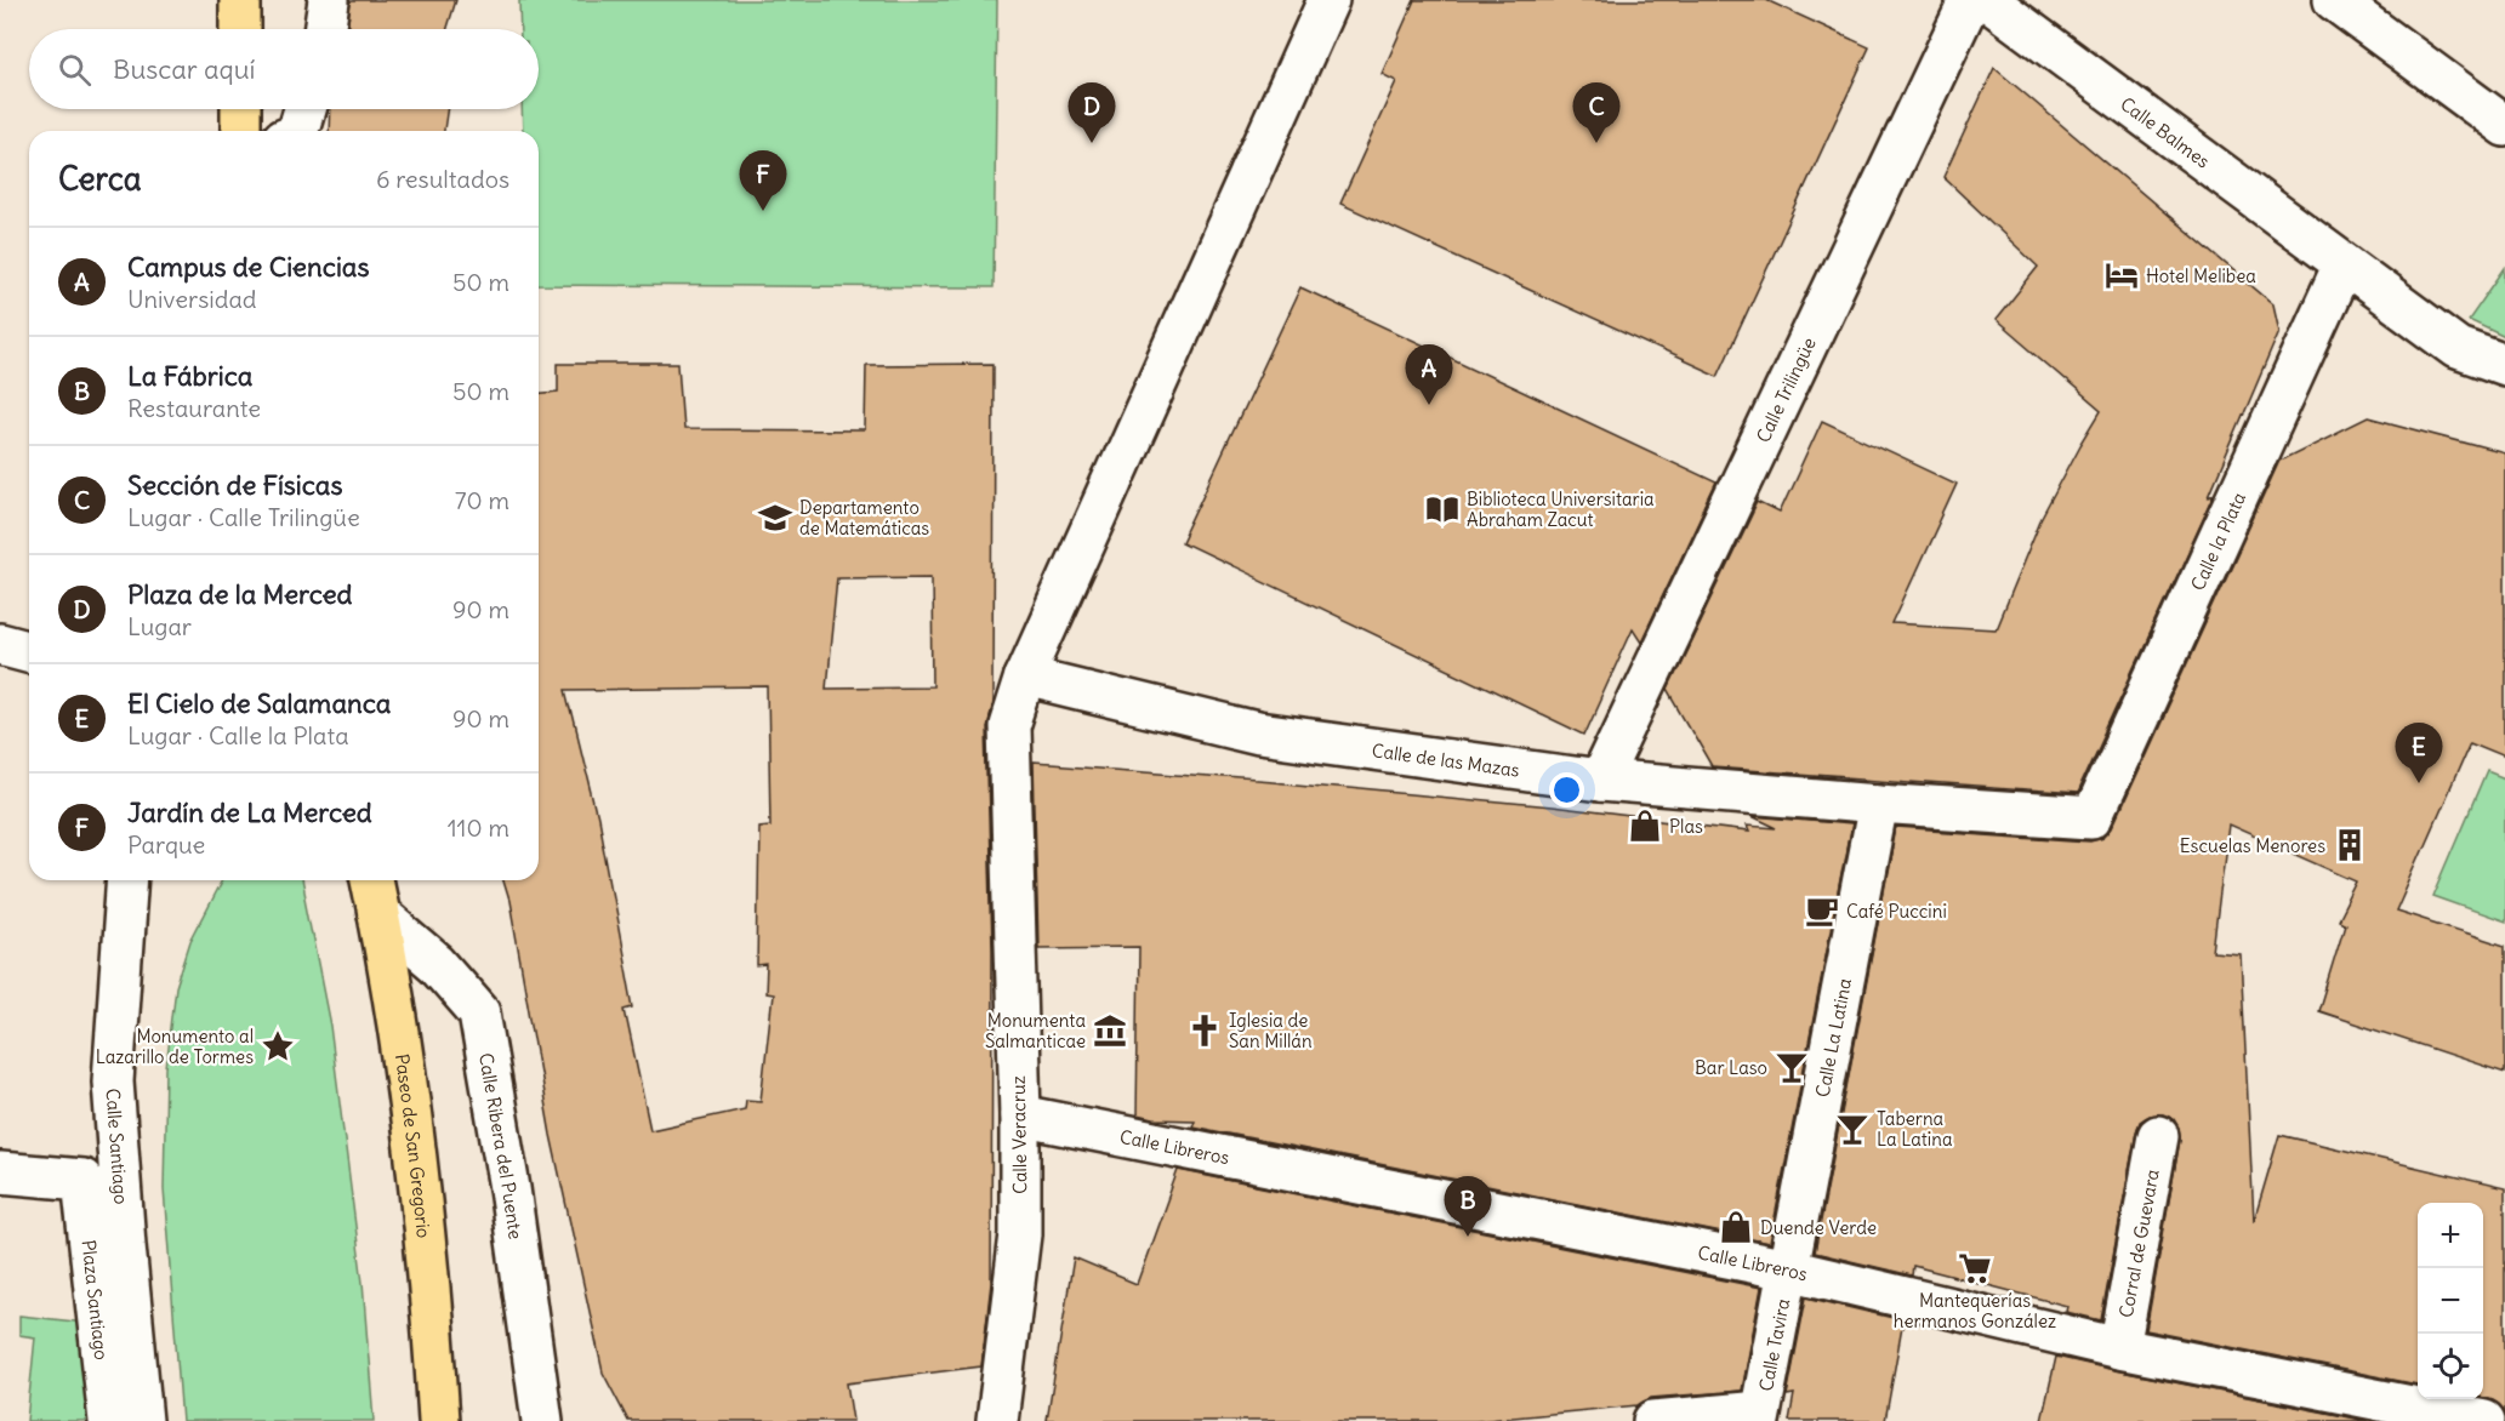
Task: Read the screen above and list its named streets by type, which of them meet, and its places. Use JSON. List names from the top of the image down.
{
  "streets": {
    "main road": ["Paseo de San Gregorio"],
    "street": [
      "Calle Balmes",
      "Calle Trilingüe",
      "Calle la Plata",
      "Calle de las Mazas",
      "Calle La Latina",
      "Calle Veracruz",
      "Calle Santiago",
      "Calle Ribera del Puente",
      "Calle Libreros",
      "Corral de Guevara",
      "Plaza Santiago",
      "Calle Tavira"
    ]
  },
  "crossings": [
    ["Calle Balmes", "Calle la Plata"],
    ["Calle Trilingüe", "Calle de las Mazas"],
    ["Calle la Plata", "Calle de las Mazas"],
    ["Calle de las Mazas", "Calle La Latina"],
    ["Calle de las Mazas", "Calle Veracruz"],
    ["Calle La Latina", "Calle Libreros"],
    ["Calle La Latina", "Calle Tavira"],
    ["Calle Veracruz", "Calle Libreros"],
    ["Paseo de San Gregorio", "Calle Ribera del Puente"],
    ["Calle Libreros", "Corral de Guevara"],
    ["Calle Libreros", "Calle Tavira"]
  ],
  "places": {
    "hotel": ["Hotel Melibea"],
    "library": ["Biblioteca Universitaria Abraham Zacut"],
    "school or university": ["Departamento de Matemáticas"],
    "shop": ["Plas", "Duende Verde"],
    "building": ["Escuelas Menores"],
    "cafe": ["Café Puccini"],
    "museum": ["Monumenta Salmanticae"],
    "church": ["Iglesia de San Millán"],
    "place": ["Monumento al Lazarillo de Tormes"],
    "bar": ["Bar Laso", "Taberna La Latina"],
    "supermarket": ["Mantequerías hermanos González"]
  },
  "page": {
    "search": "Buscar aquí",
    "pins": [
      "C",
      "D",
      "F",
      "A",
      "E",
      "B"
    ],
    "heading": ["Cerca", "6 resultados"],
    "list": [
      {
        "mark": "A",
        "name": "Campus de Ciencias",
        "note": "Universidad",
        "value": "50 m"
      },
      {
        "mark": "B",
        "name": "La Fábrica",
        "note": "Restaurante",
        "value": "50 m"
      },
      {
        "mark": "C",
        "name": "Sección de Físicas",
        "note": "Lugar · Calle Trilingüe",
        "value": "70 m"
      },
      {
        "mark": "D",
        "name": "Plaza de la Merced",
        "note": "Lugar",
        "value": "90 m"
      },
      {
        "mark": "E",
        "name": "El Cielo de Salamanca",
        "note": "Lugar · Calle la Plata",
        "value": "90 m"
      },
      {
        "mark": "F",
        "name": "Jardín de La Merced",
        "note": "Parque",
        "value": "110 m"
      }
    ],
    "map_buttons": ["+", "−"]
  }
}
